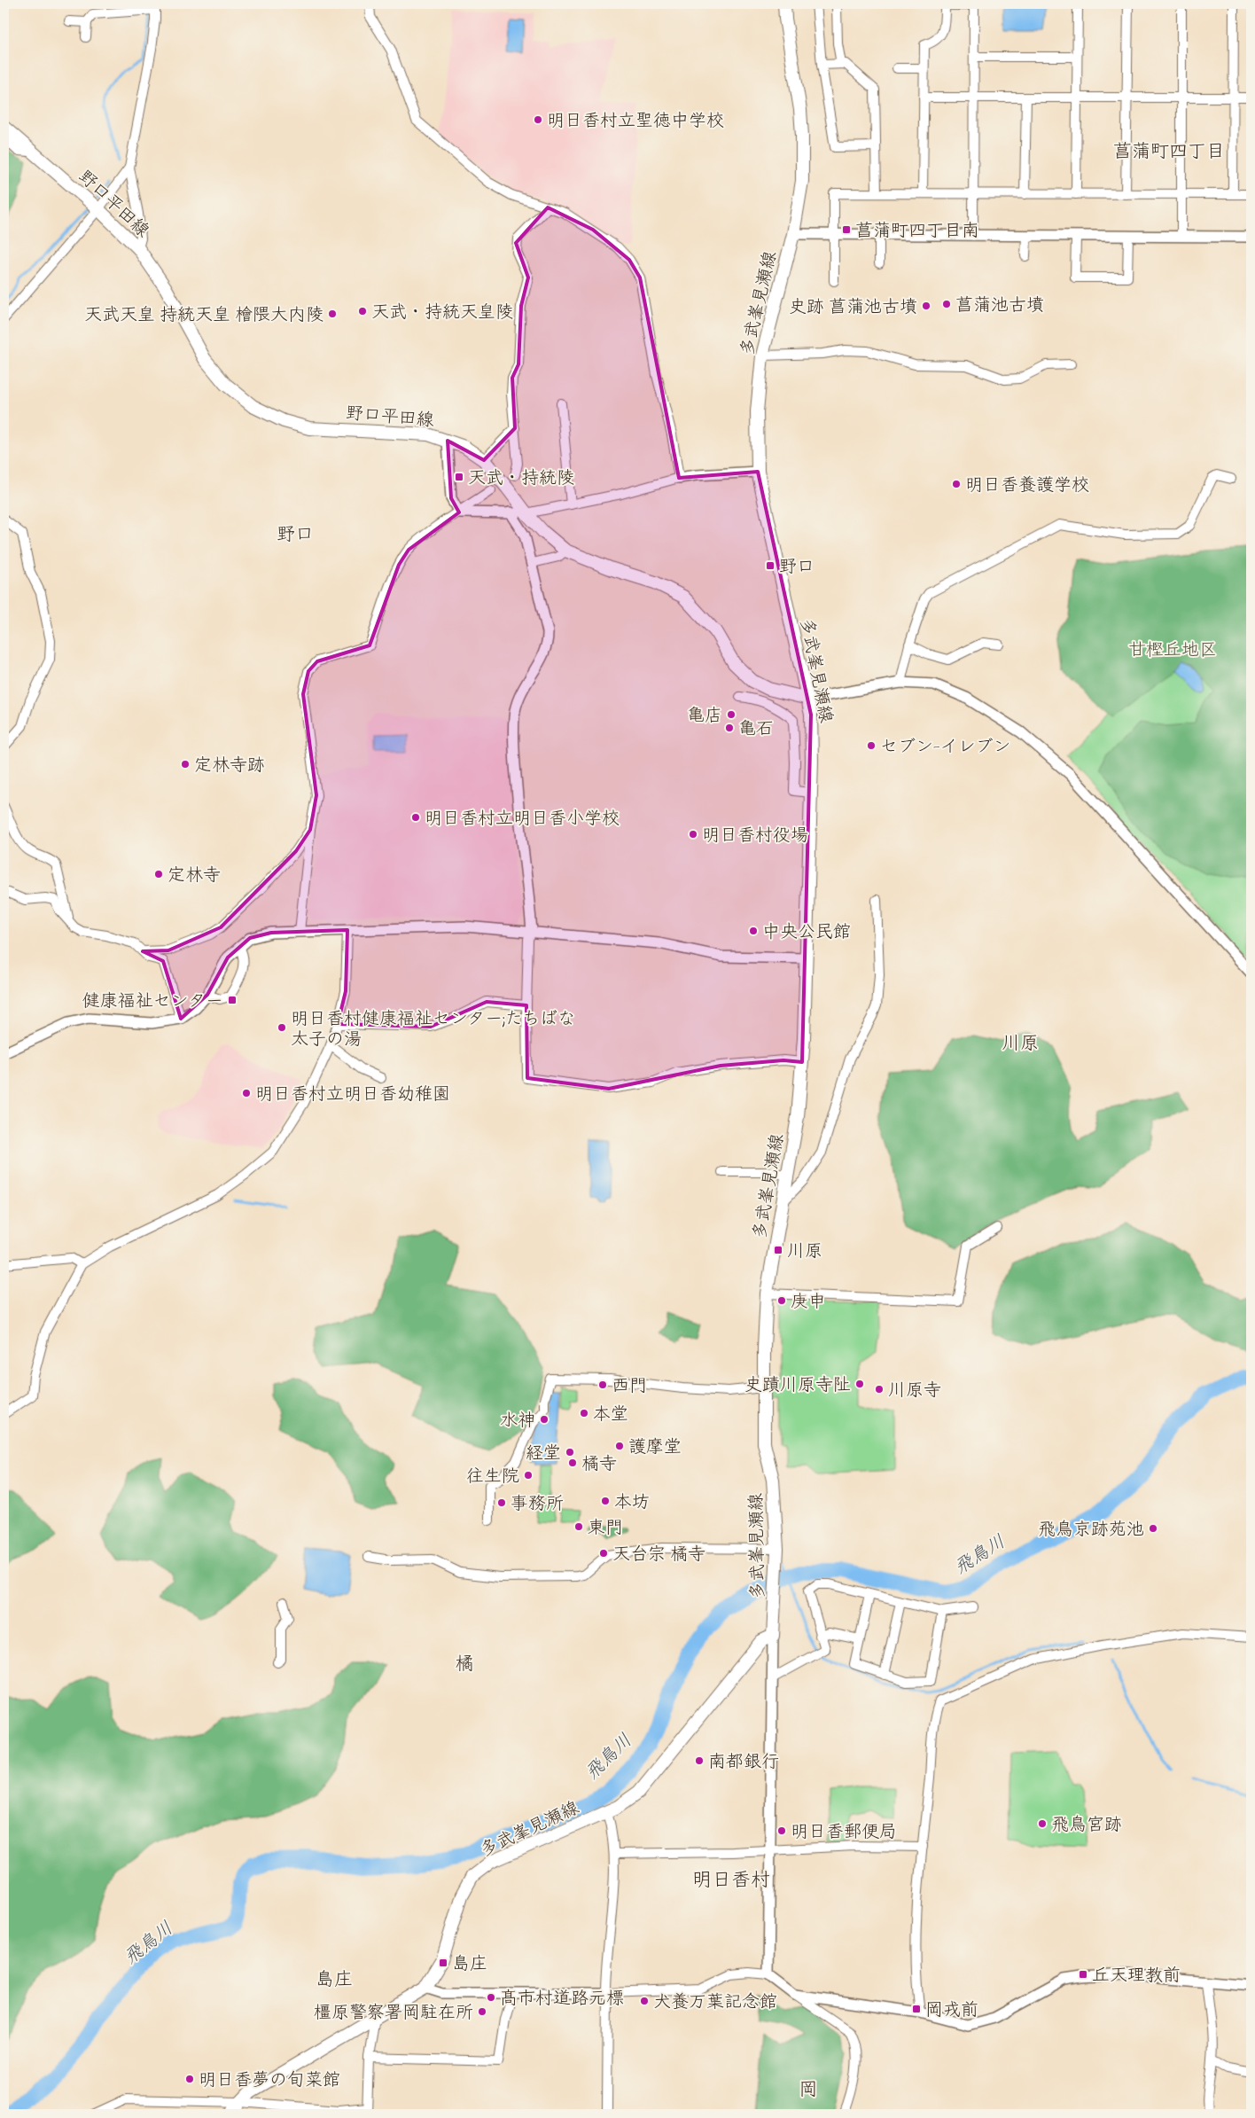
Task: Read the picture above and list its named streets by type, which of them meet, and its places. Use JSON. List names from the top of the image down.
{
  "streets": {
    "main road": ["野口平田線", "多武峯見瀬線"]
  },
  "crossings": [
    ["野口平田線", "多武峯見瀬線"]
  ],
  "districts": [
    "菖蒲町四丁目",
    "野口",
    "川原",
    "橘",
    "明日香村",
    "島庄",
    "岡"
  ],
  "water": ["飛鳥川"],
  "parks": ["甘樫丘地区"],
  "places": {
    "other": [
      "明日香村立聖徳中学校",
      "菖蒲池古墳",
      "史跡 菖蒲池古墳",
      "天武・持統天皇陵",
      "天武天皇 持統天皇 檜隈大内陵",
      "明日香養護学校",
      "亀店",
      "亀石",
      "セブン-イレブン",
      "定林寺跡",
      "明日香村立明日香小学校",
      "明日香村役場",
      "定林寺",
      "中央公民館",
      "明日香村健康福祉センター;たちばな 太子の湯",
      "明日香村立明日香幼稚園",
      "庚申",
      "史蹟川原寺阯",
      "西門",
      "川原寺",
      "本堂",
      "水神",
      "護摩堂",
      "経堂",
      "橘寺",
      "往生院",
      "本坊",
      "事務所",
      "東門",
      "飛鳥京跡苑池",
      "天台宗 橘寺",
      "南都銀行",
      "飛鳥宮跡",
      "明日香郵便局",
      "髙市村道路元標",
      "犬養万葉記念館",
      "橿原警察署岡駐在所",
      "明日香夢の旬菜館"
    ],
    "transit": [
      "菖蒲町四丁目南",
      "天武・持統陵",
      "野口",
      "健康福祉センター",
      "川原",
      "島庄",
      "丘天理教前",
      "岡戎前"
    ]
  }
}
